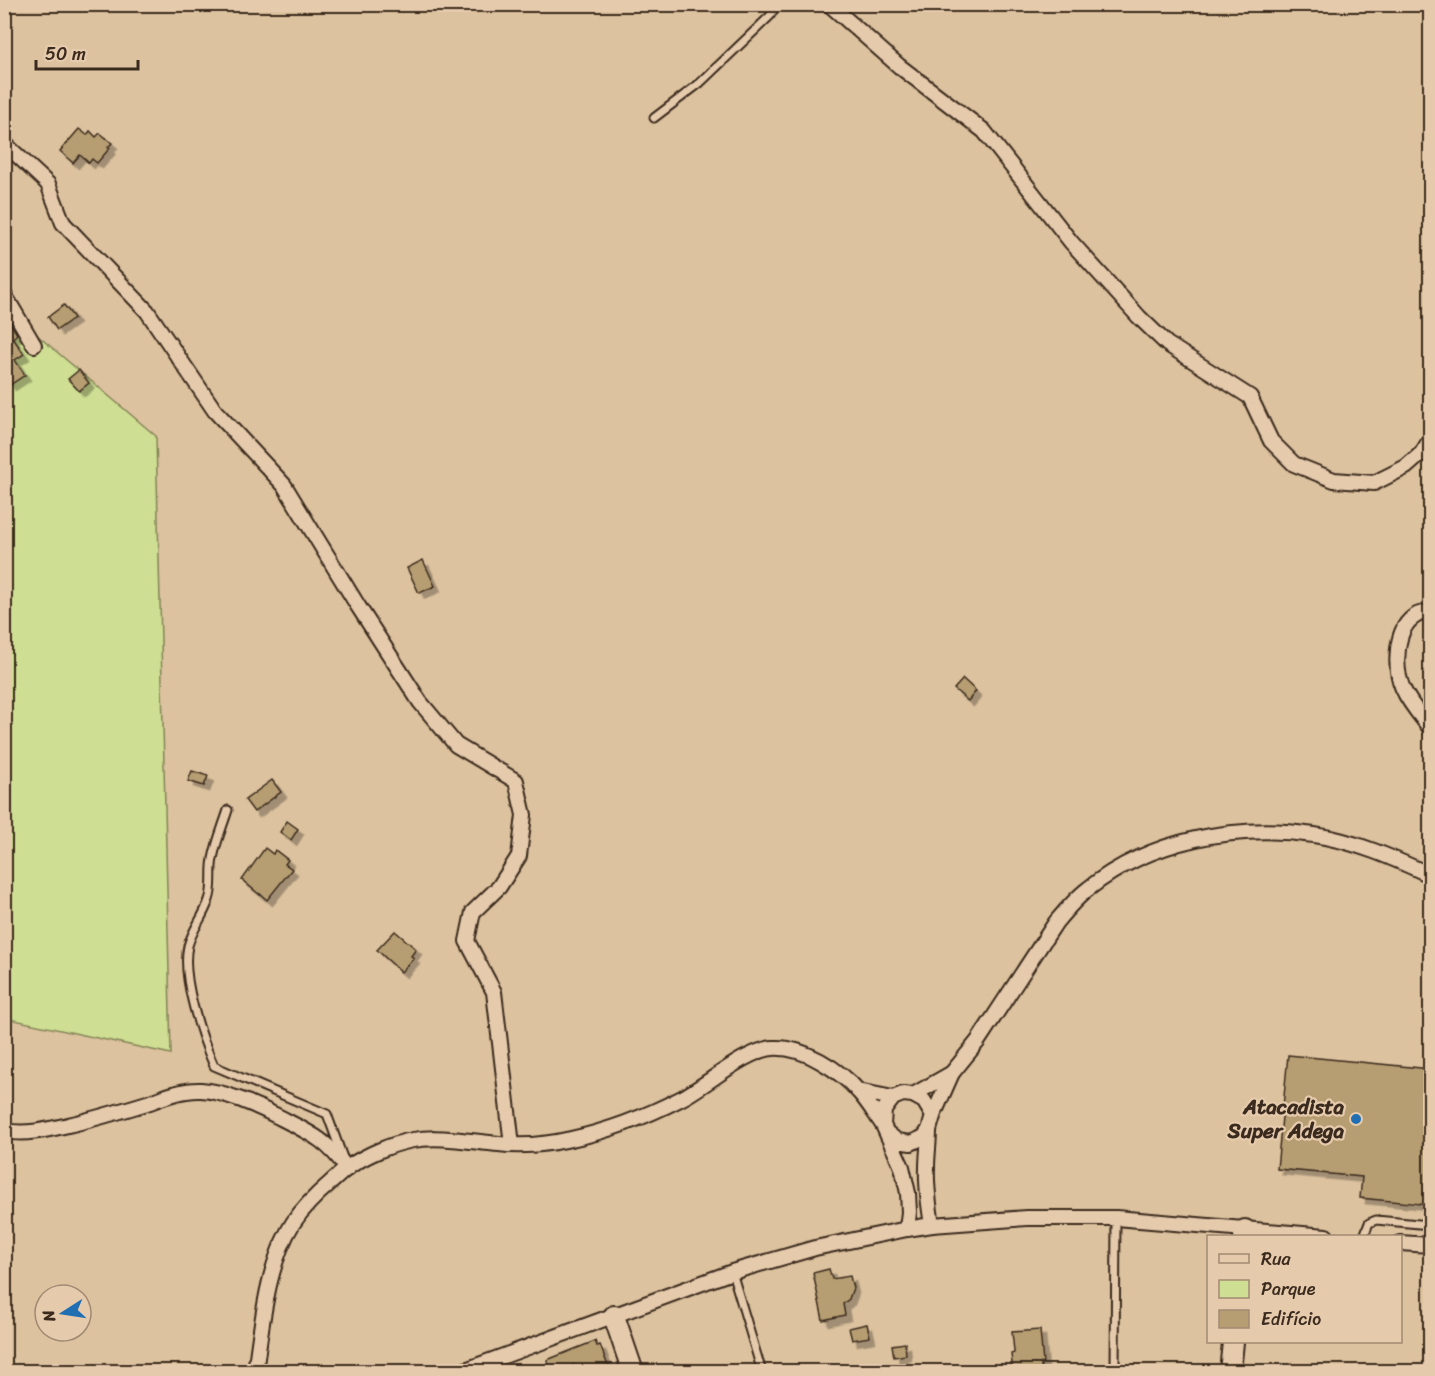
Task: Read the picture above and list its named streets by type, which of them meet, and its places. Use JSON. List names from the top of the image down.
{
  "places": ["Atacadista Super Adega"],
  "legend": ["Rua", "Parque", "Edifício"],
  "scale_bar": "50 m",
  "north": "left"
}
